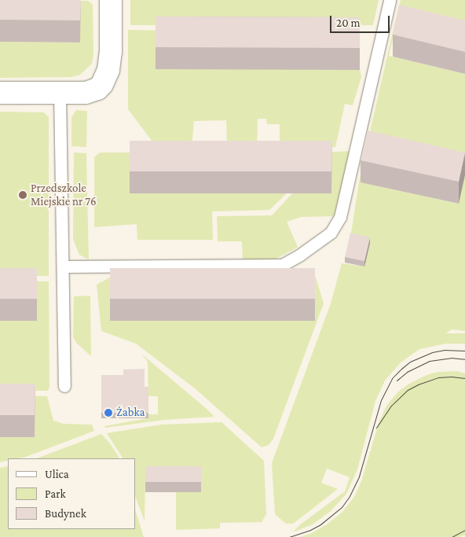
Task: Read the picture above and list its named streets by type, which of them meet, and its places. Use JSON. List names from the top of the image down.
{
  "places": ["Przedszkole Miejskie nr 76", "Żabka"],
  "legend": ["Ulica", "Park", "Budynek"],
  "scale_bar": "20 m"
}
